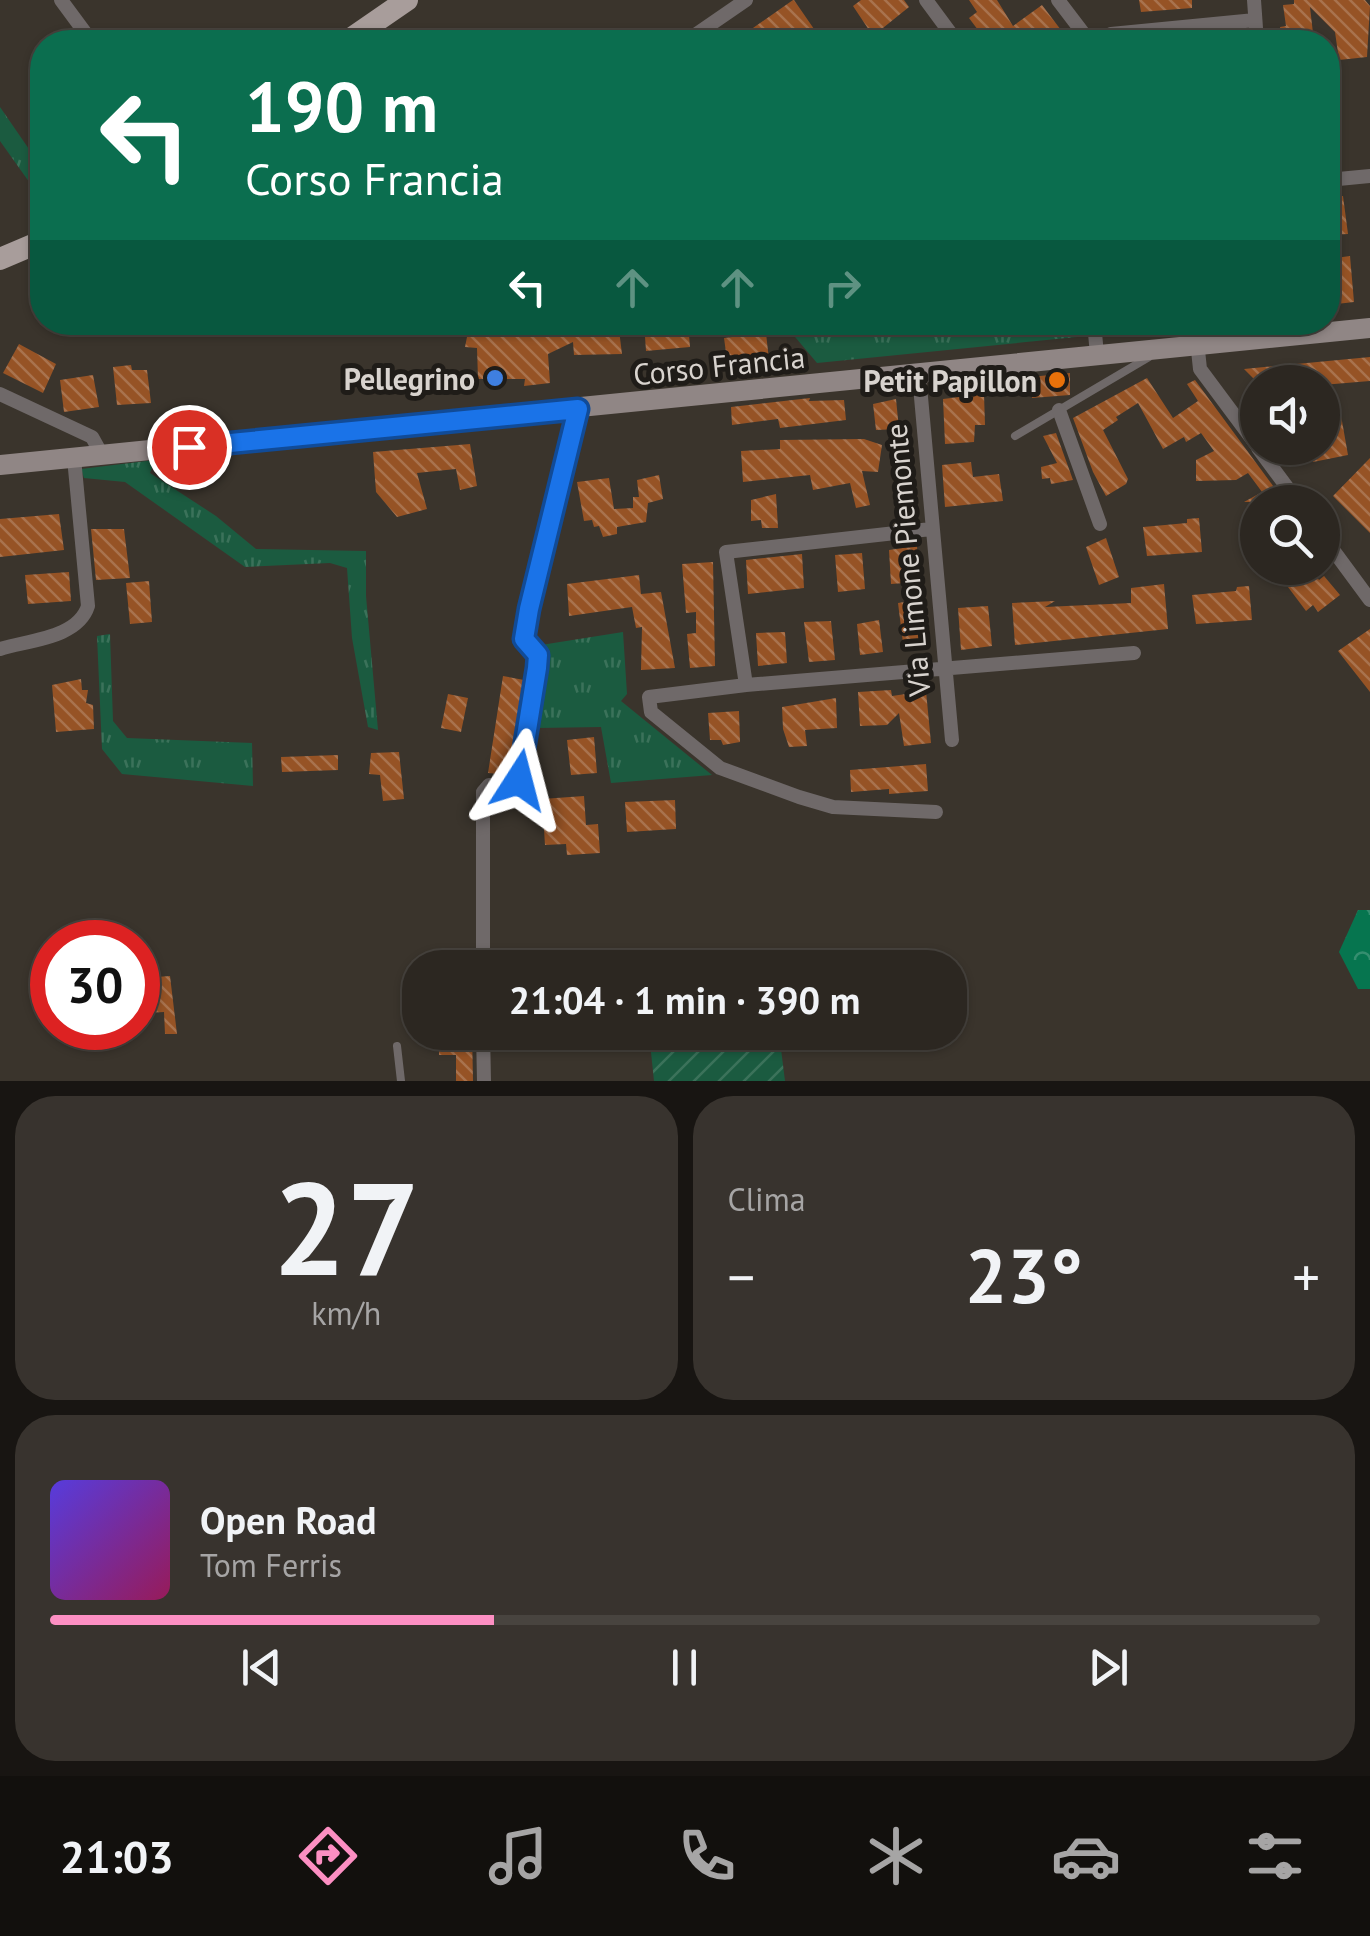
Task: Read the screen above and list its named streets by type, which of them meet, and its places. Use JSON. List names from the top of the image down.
{
  "streets": {
    "main road": ["Corso Francia"],
    "street": ["Via Limone Piemonte"]
  },
  "crossings": [
    ["Corso Francia", "Via Limone Piemonte"]
  ],
  "places": ["Pellegrino", "Petit Papillon"],
  "page": {
    "turn": ["190 m", "Corso Francia"],
    "limit": "30",
    "trip": "21:04 · 1 min · 390 m",
    "tile": [
      ["27", "km/h"],
      "Clima"
    ],
    "heat": ["−", "23°", "+"],
    "song": ["Open Road", "Tom Ferris"],
    "tabs": "21:03"
  }
}
